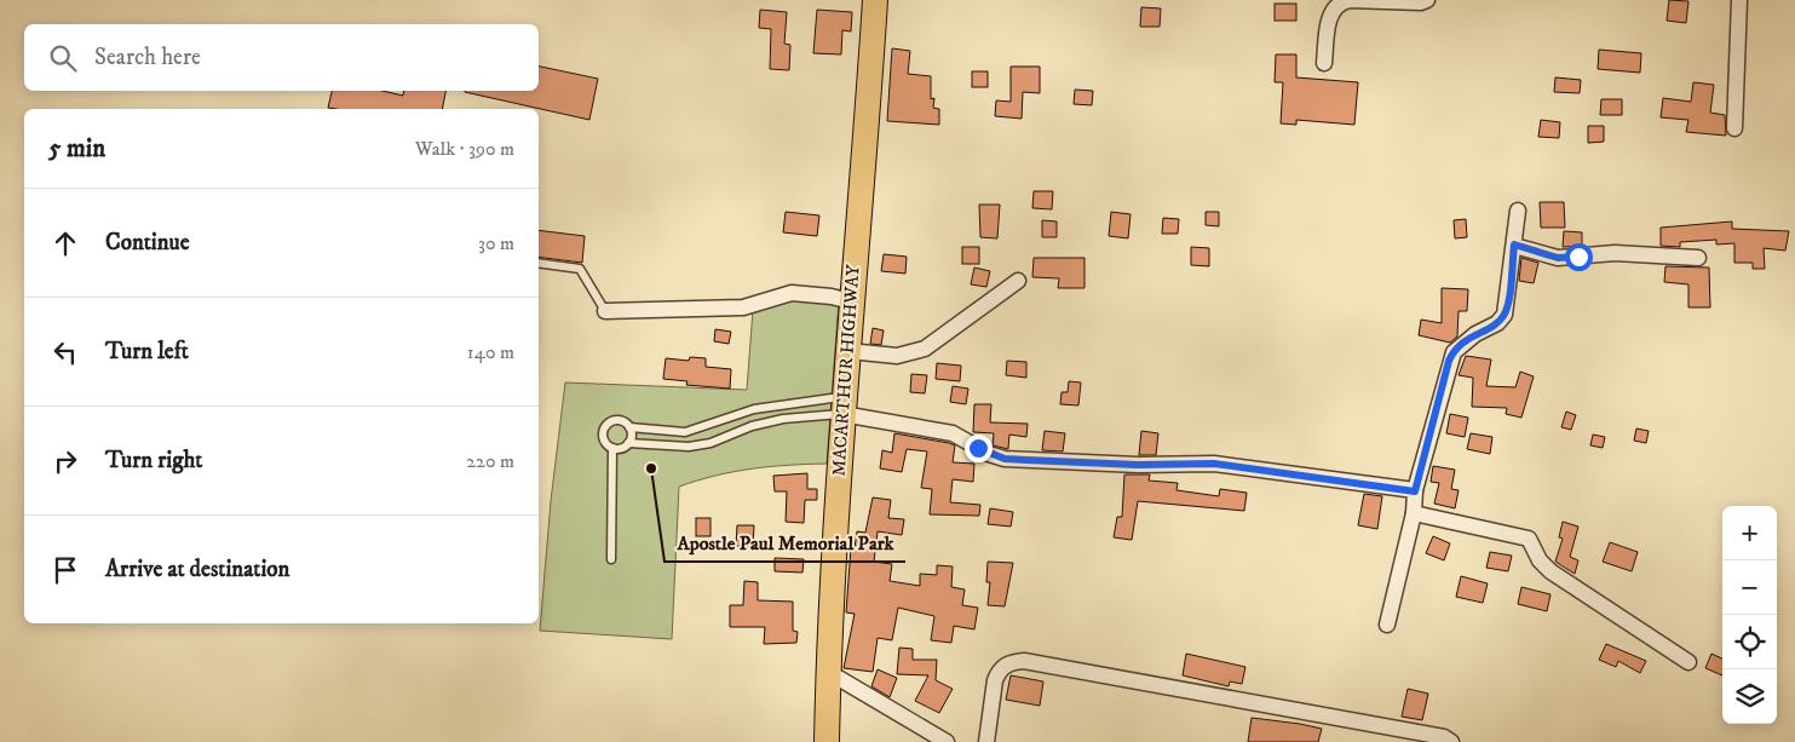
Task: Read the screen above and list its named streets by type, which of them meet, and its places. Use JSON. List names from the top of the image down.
{
  "streets": {
    "highway": ["MACARTHUR HIGHWAY"]
  },
  "places": ["Apostle Paul Memorial Park"],
  "page": {
    "search": "Search here",
    "heading": ["5 min", "Walk · 390 m"],
    "list": [
      ["Continue", "30 m"],
      ["Turn left", "140 m"],
      ["Turn right", "220 m"],
      "Arrive at destination"
    ],
    "map_buttons": ["+", "−"]
  }
}
